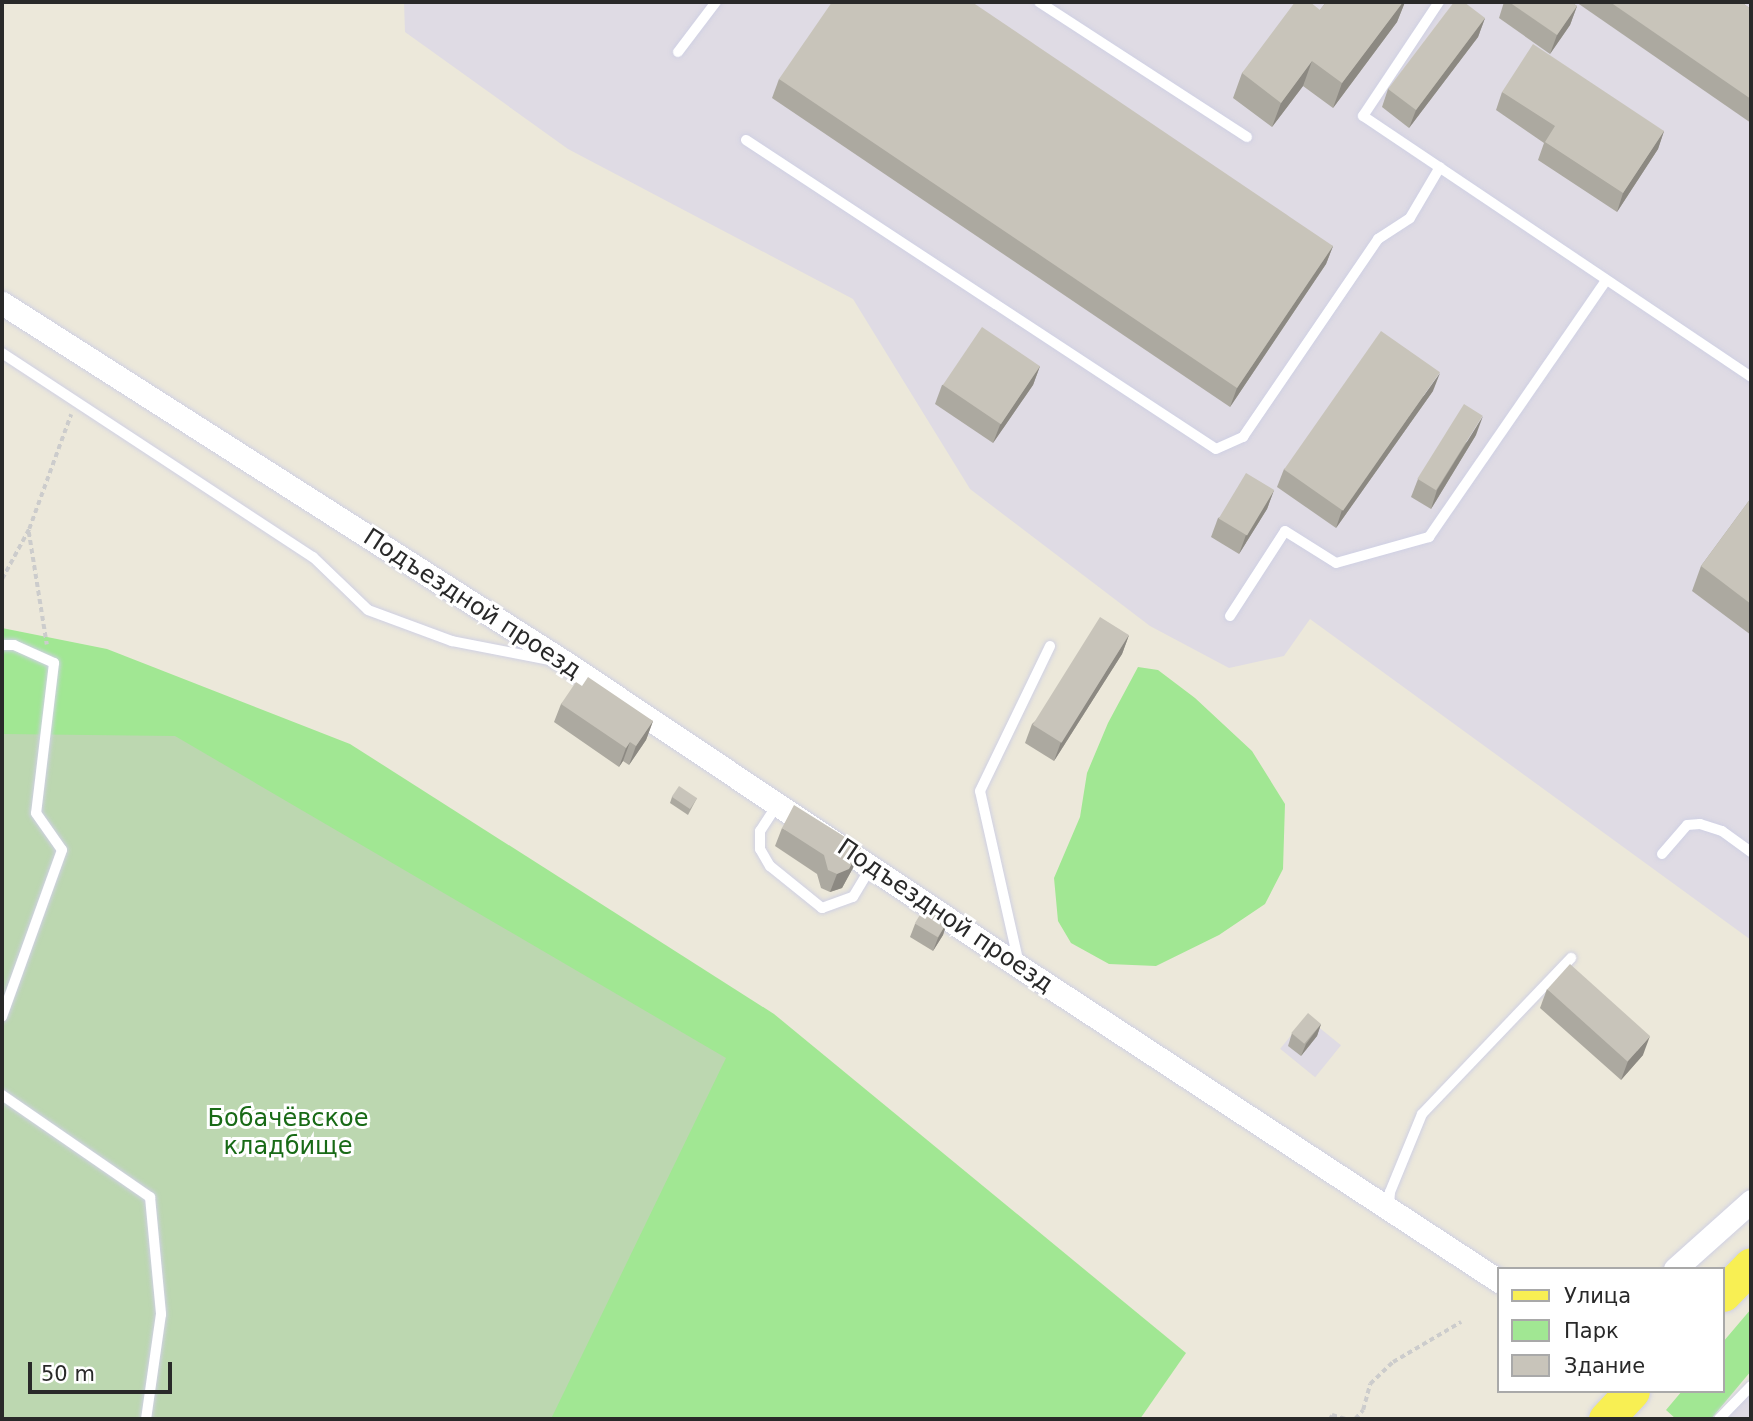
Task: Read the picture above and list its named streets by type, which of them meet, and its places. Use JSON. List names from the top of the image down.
{
  "streets": {
    "street": ["Подъездной проезд"]
  },
  "parks": ["Бобачёвское кладбище"],
  "legend": ["Улица", "Парк", "Здание"],
  "scale_bar": "50 m"
}
